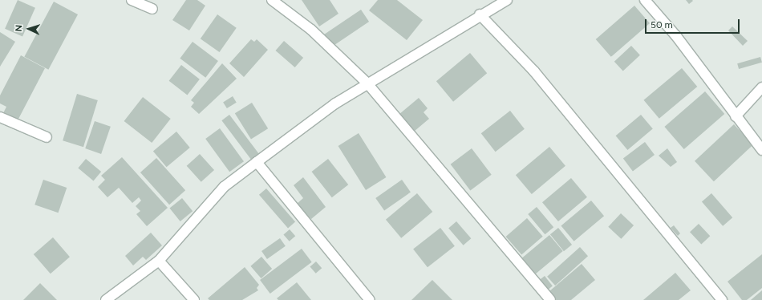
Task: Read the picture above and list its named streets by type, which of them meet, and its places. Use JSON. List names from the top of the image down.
{
  "scale_bar": "50 m",
  "north": "left"
}
